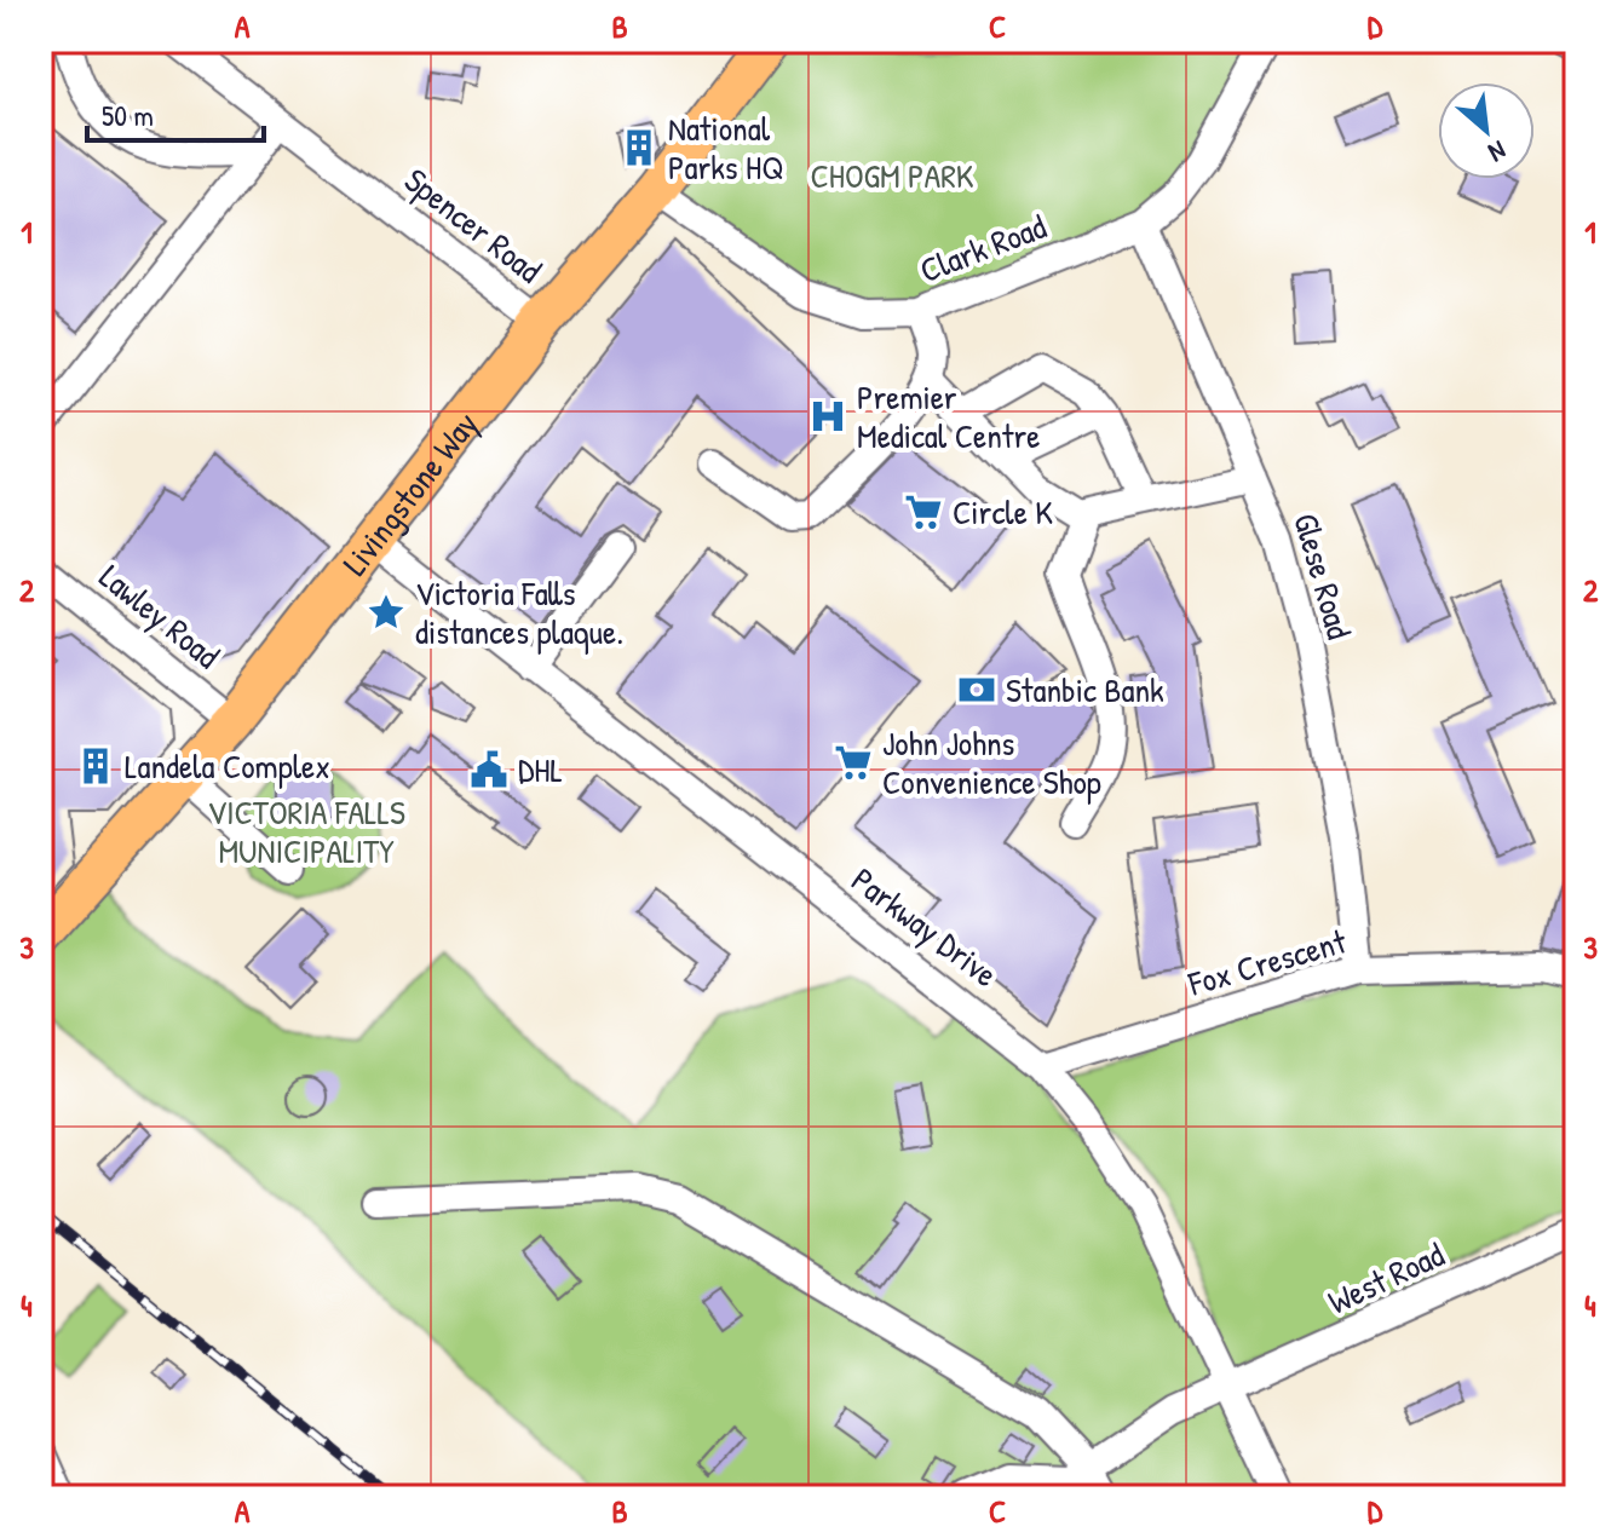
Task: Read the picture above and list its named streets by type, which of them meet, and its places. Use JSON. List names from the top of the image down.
{
  "streets": {
    "highway": ["Livingstone Way"],
    "street": [
      "Spencer Road",
      "Clark Road",
      "Glese Road",
      "Lawley Road",
      "Parkway Drive",
      "Fox Crescent",
      "West Road"
    ]
  },
  "crossings": [
    ["Spencer Road", "Livingstone Way"],
    ["Clark Road", "Livingstone Way"],
    ["Clark Road", "Glese Road"],
    ["Livingstone Way", "Lawley Road"],
    ["Livingstone Way", "Parkway Drive"],
    ["Glese Road", "Fox Crescent"],
    ["Parkway Drive", "Fox Crescent"],
    ["Parkway Drive", "West Road"]
  ],
  "parks": ["CHOGM PARK", "VICTORIA FALLS MUNICIPALITY"],
  "places": {
    "building": ["National Parks HQ", "Landela Complex"],
    "hospital": ["Premier Medical Centre"],
    "supermarket": ["Circle K", "John Johns Convenience Shop"],
    "place": ["Victoria Falls distances plaque."],
    "bank": ["Stanbic Bank"],
    "public building": ["DHL"]
  },
  "scale_bar": "50 m",
  "north": "bottom right",
  "grid": {
    "columns": [
      "A",
      "B",
      "C",
      "D"
    ],
    "rows": [
      "1",
      "2",
      "3",
      "4"
    ]
  }
}
